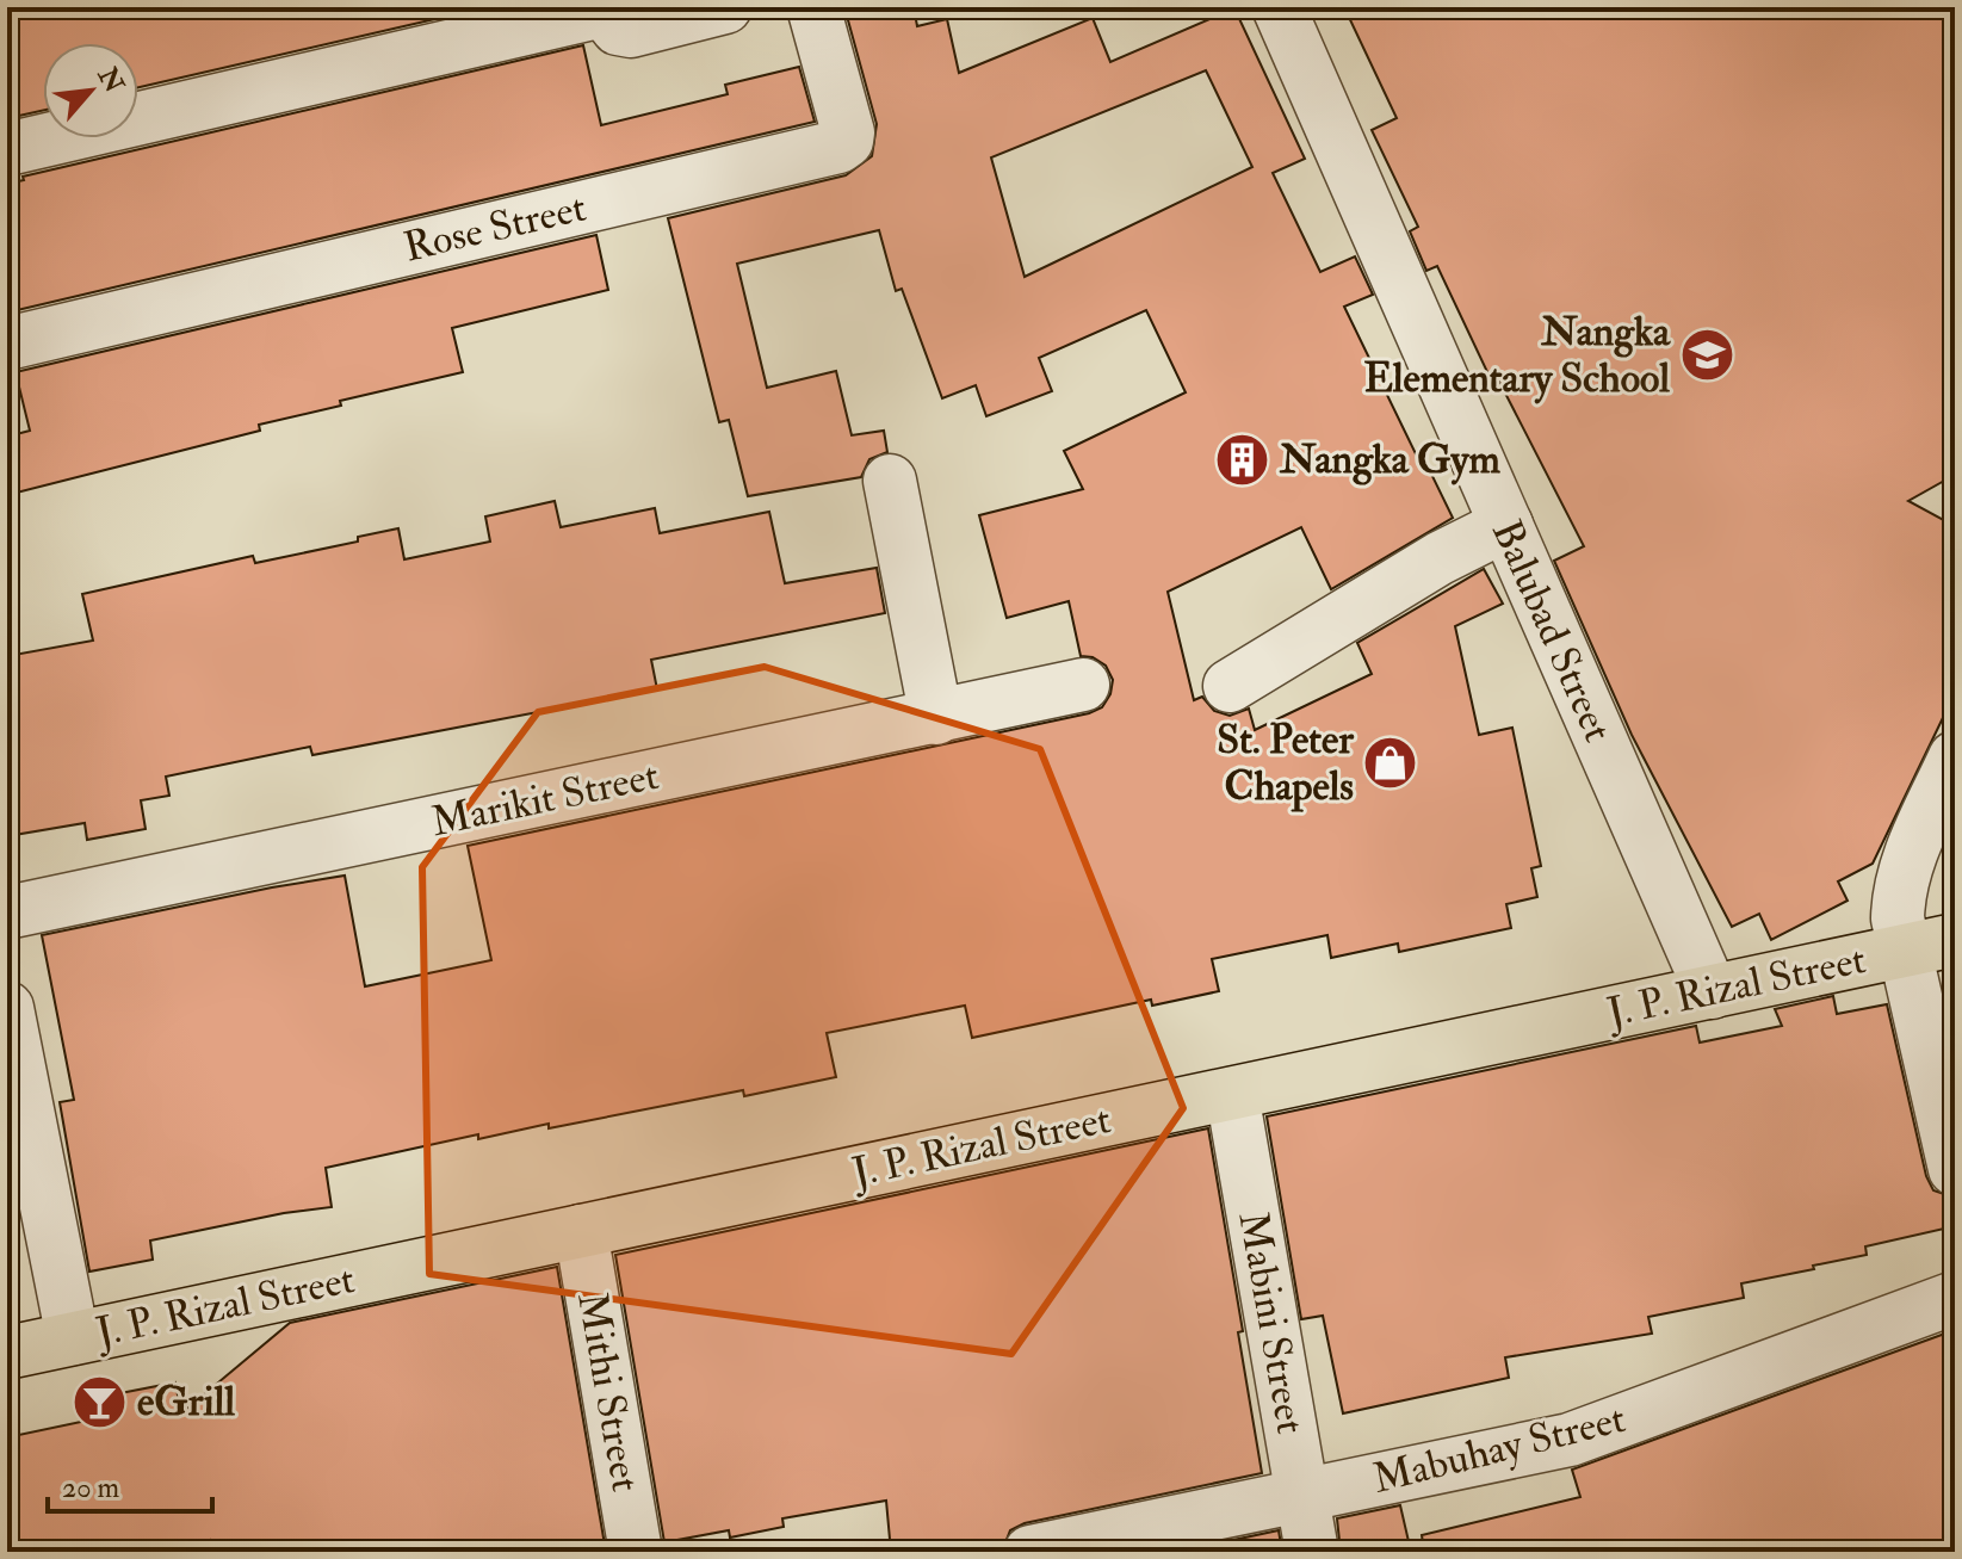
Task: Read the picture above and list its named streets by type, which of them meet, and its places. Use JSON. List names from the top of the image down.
{
  "streets": {
    "main road": ["J. P. Rizal Street"],
    "street": [
      "Rose Street",
      "Balubad Street",
      "Marikit Street",
      "Mabini Street",
      "Mithi Street",
      "Mabuhay Street"
    ]
  },
  "crossings": [
    ["Balubad Street", "J. P. Rizal Street"],
    ["J. P. Rizal Street", "Mabini Street"],
    ["J. P. Rizal Street", "Mithi Street"],
    ["Mabini Street", "Mabuhay Street"]
  ],
  "places": {
    "school or university": ["Nangka Elementary School"],
    "building": ["Nangka Gym"],
    "shop": ["St. Peter Chapels"],
    "bar": ["eGrill"]
  },
  "scale_bar": "20 m",
  "north": "top right"
}
